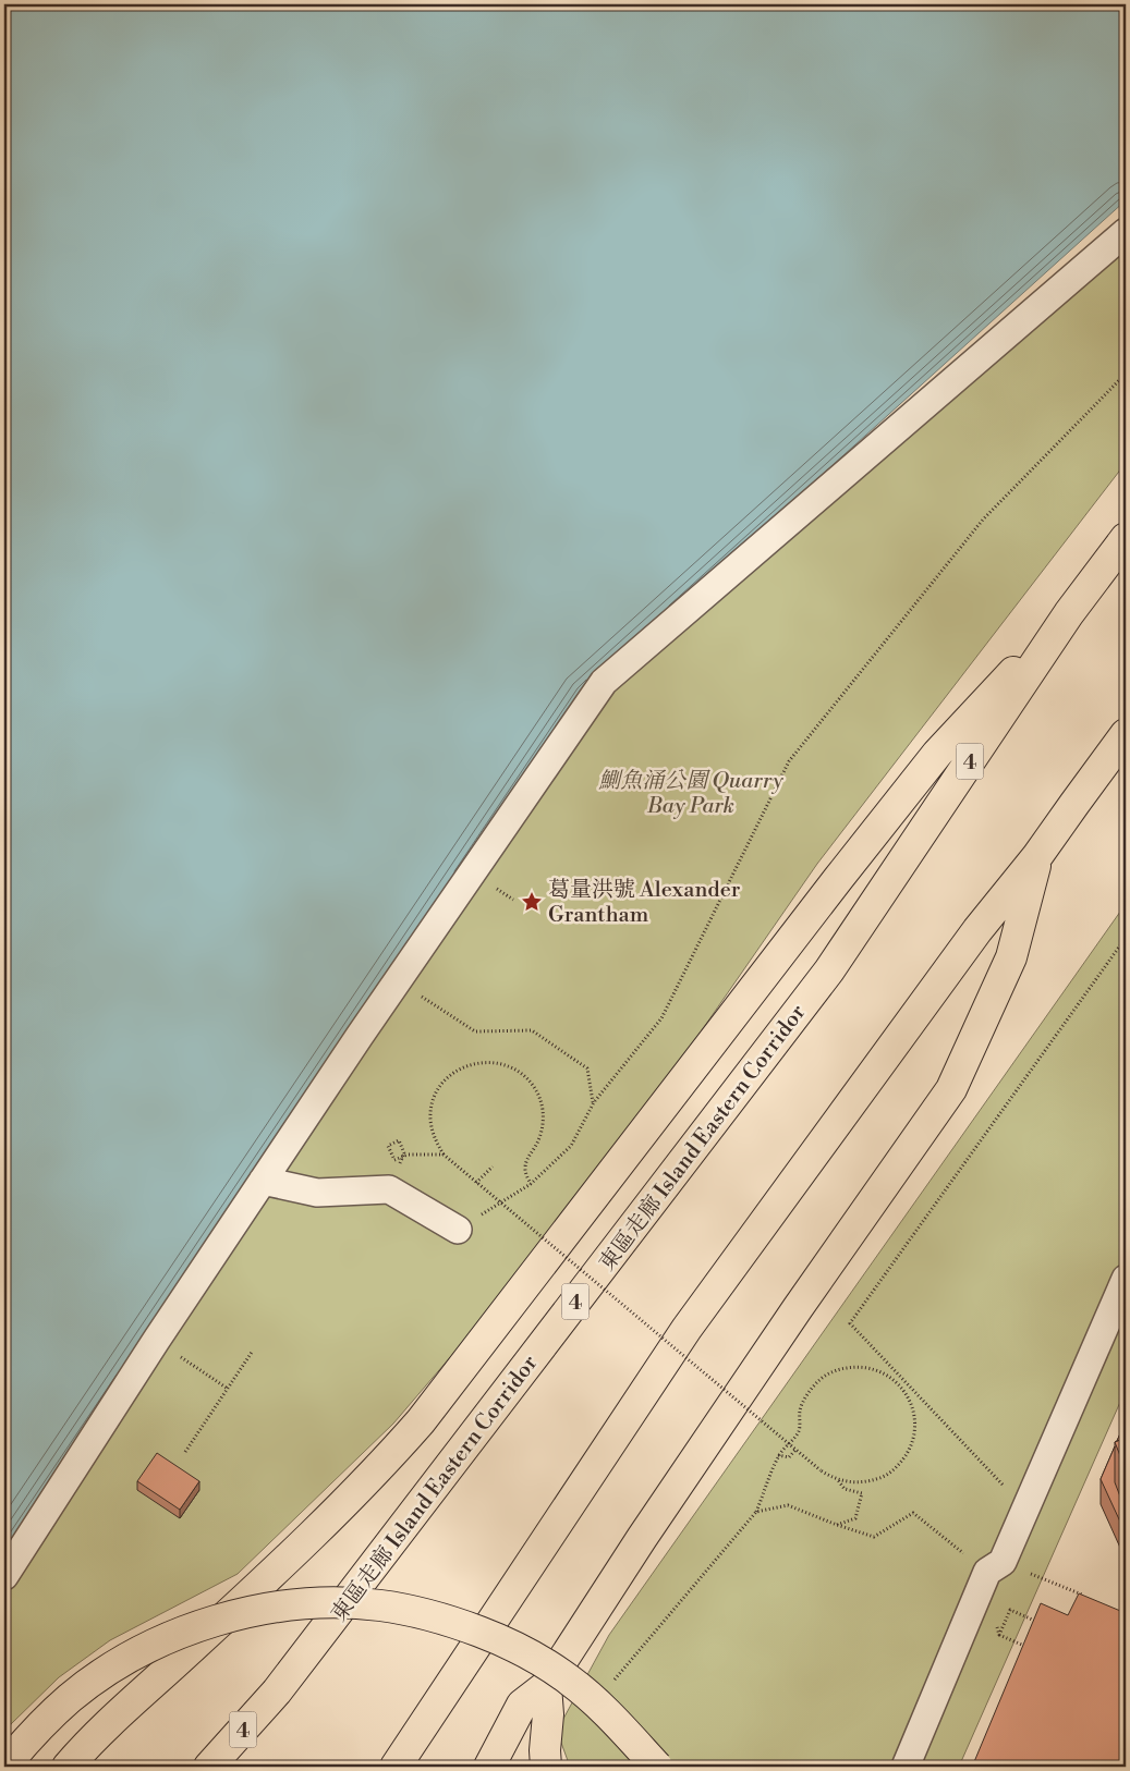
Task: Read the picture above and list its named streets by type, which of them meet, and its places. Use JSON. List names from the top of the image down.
{
  "streets": {
    "highway": ["4", "東區走廊 Island Eastern Corridor"]
  },
  "parks": ["鰂魚涌公園 Quarry Bay Park"],
  "places": {
    "place": ["葛量洪號 Alexander Grantham"]
  }
}
